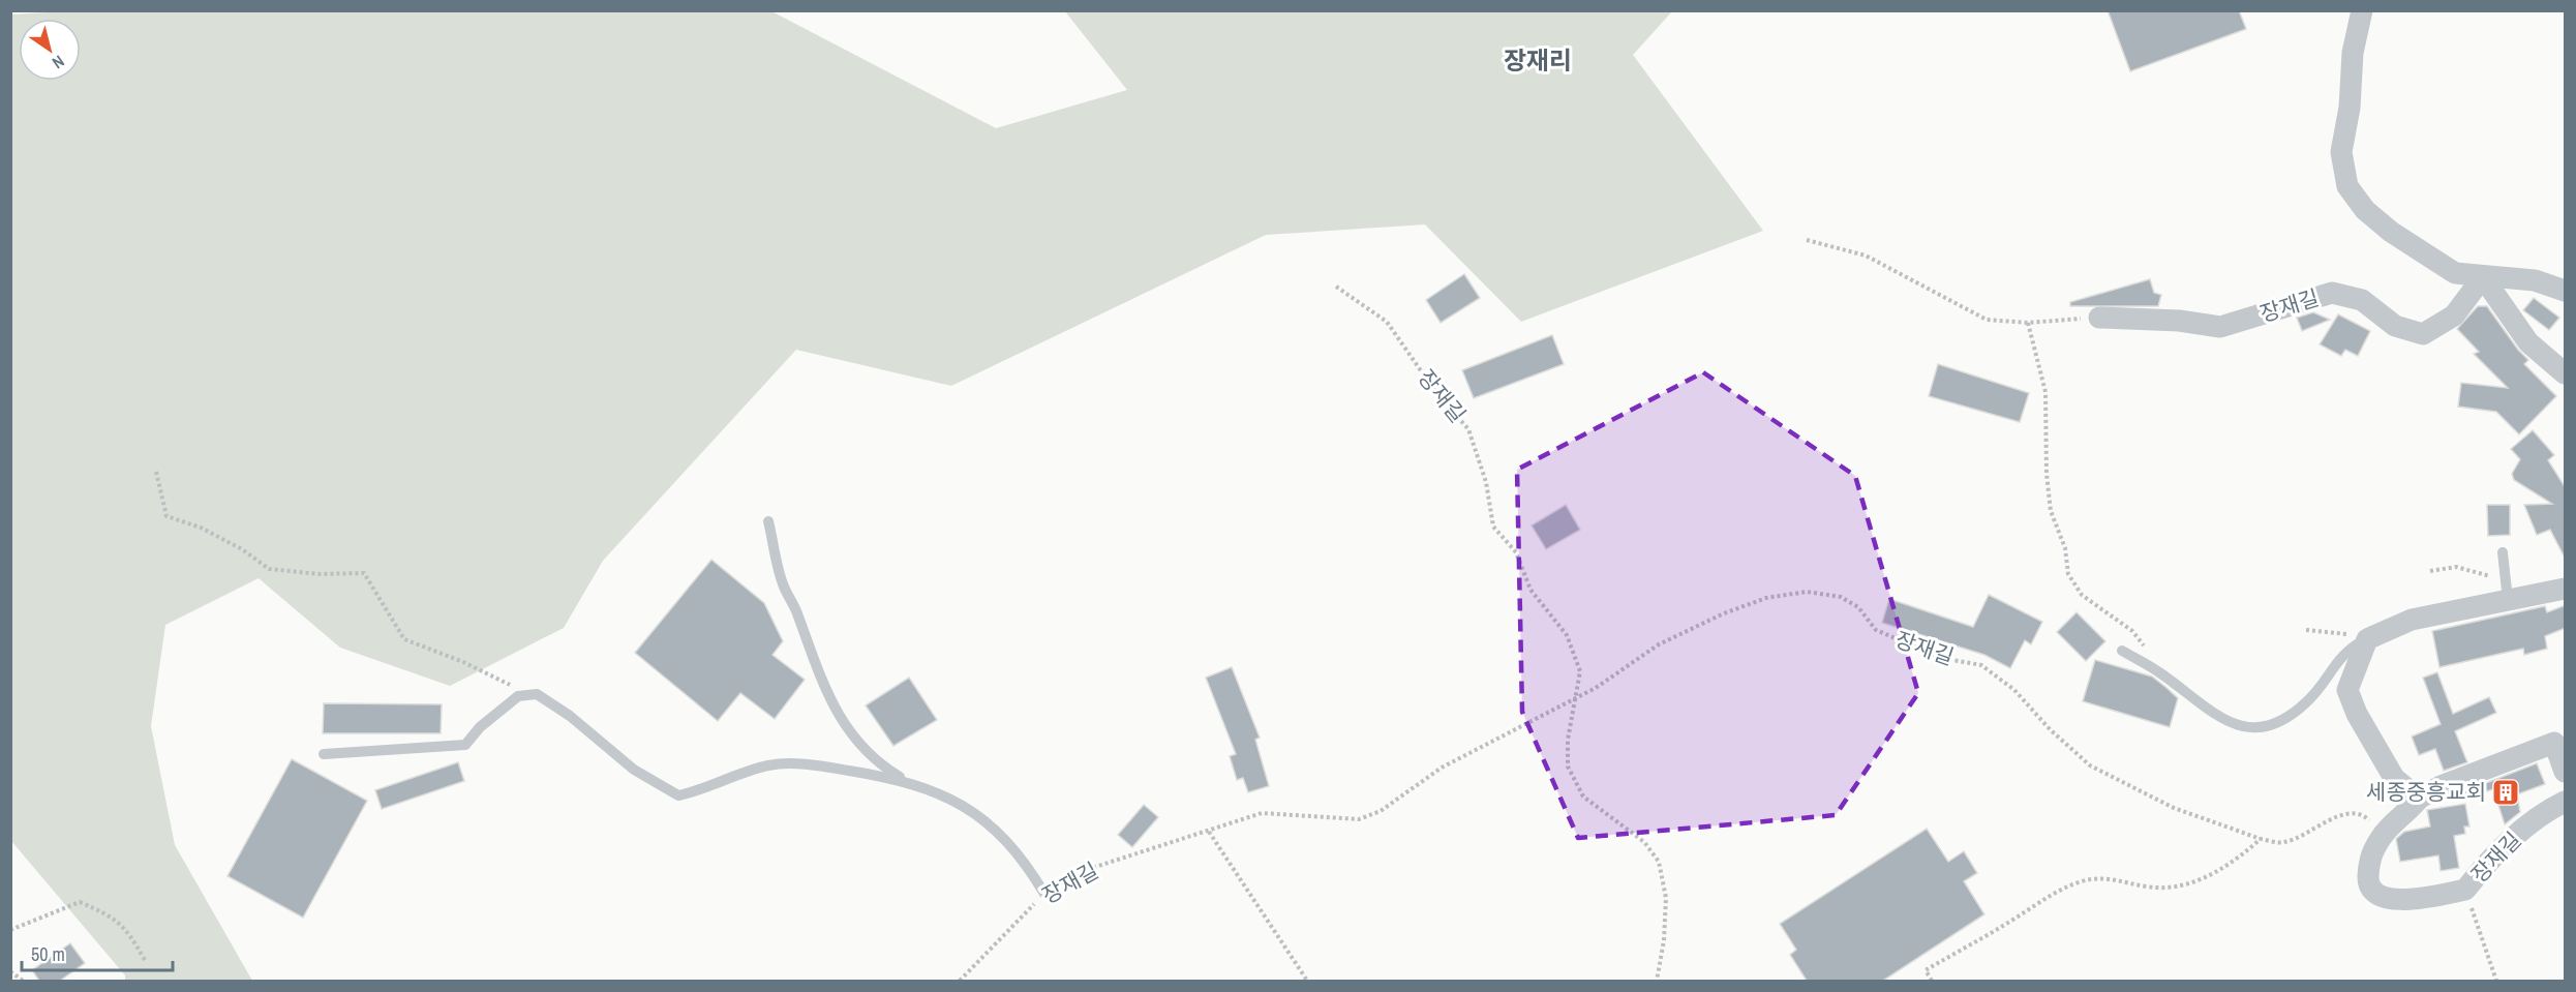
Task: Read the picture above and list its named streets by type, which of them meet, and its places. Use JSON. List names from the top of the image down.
{
  "streets": {
    "street": ["장재길"]
  },
  "districts": ["장재리"],
  "places": {
    "building": ["세종중흥교회"]
  },
  "scale_bar": "50 m",
  "north": "bottom right"
}
